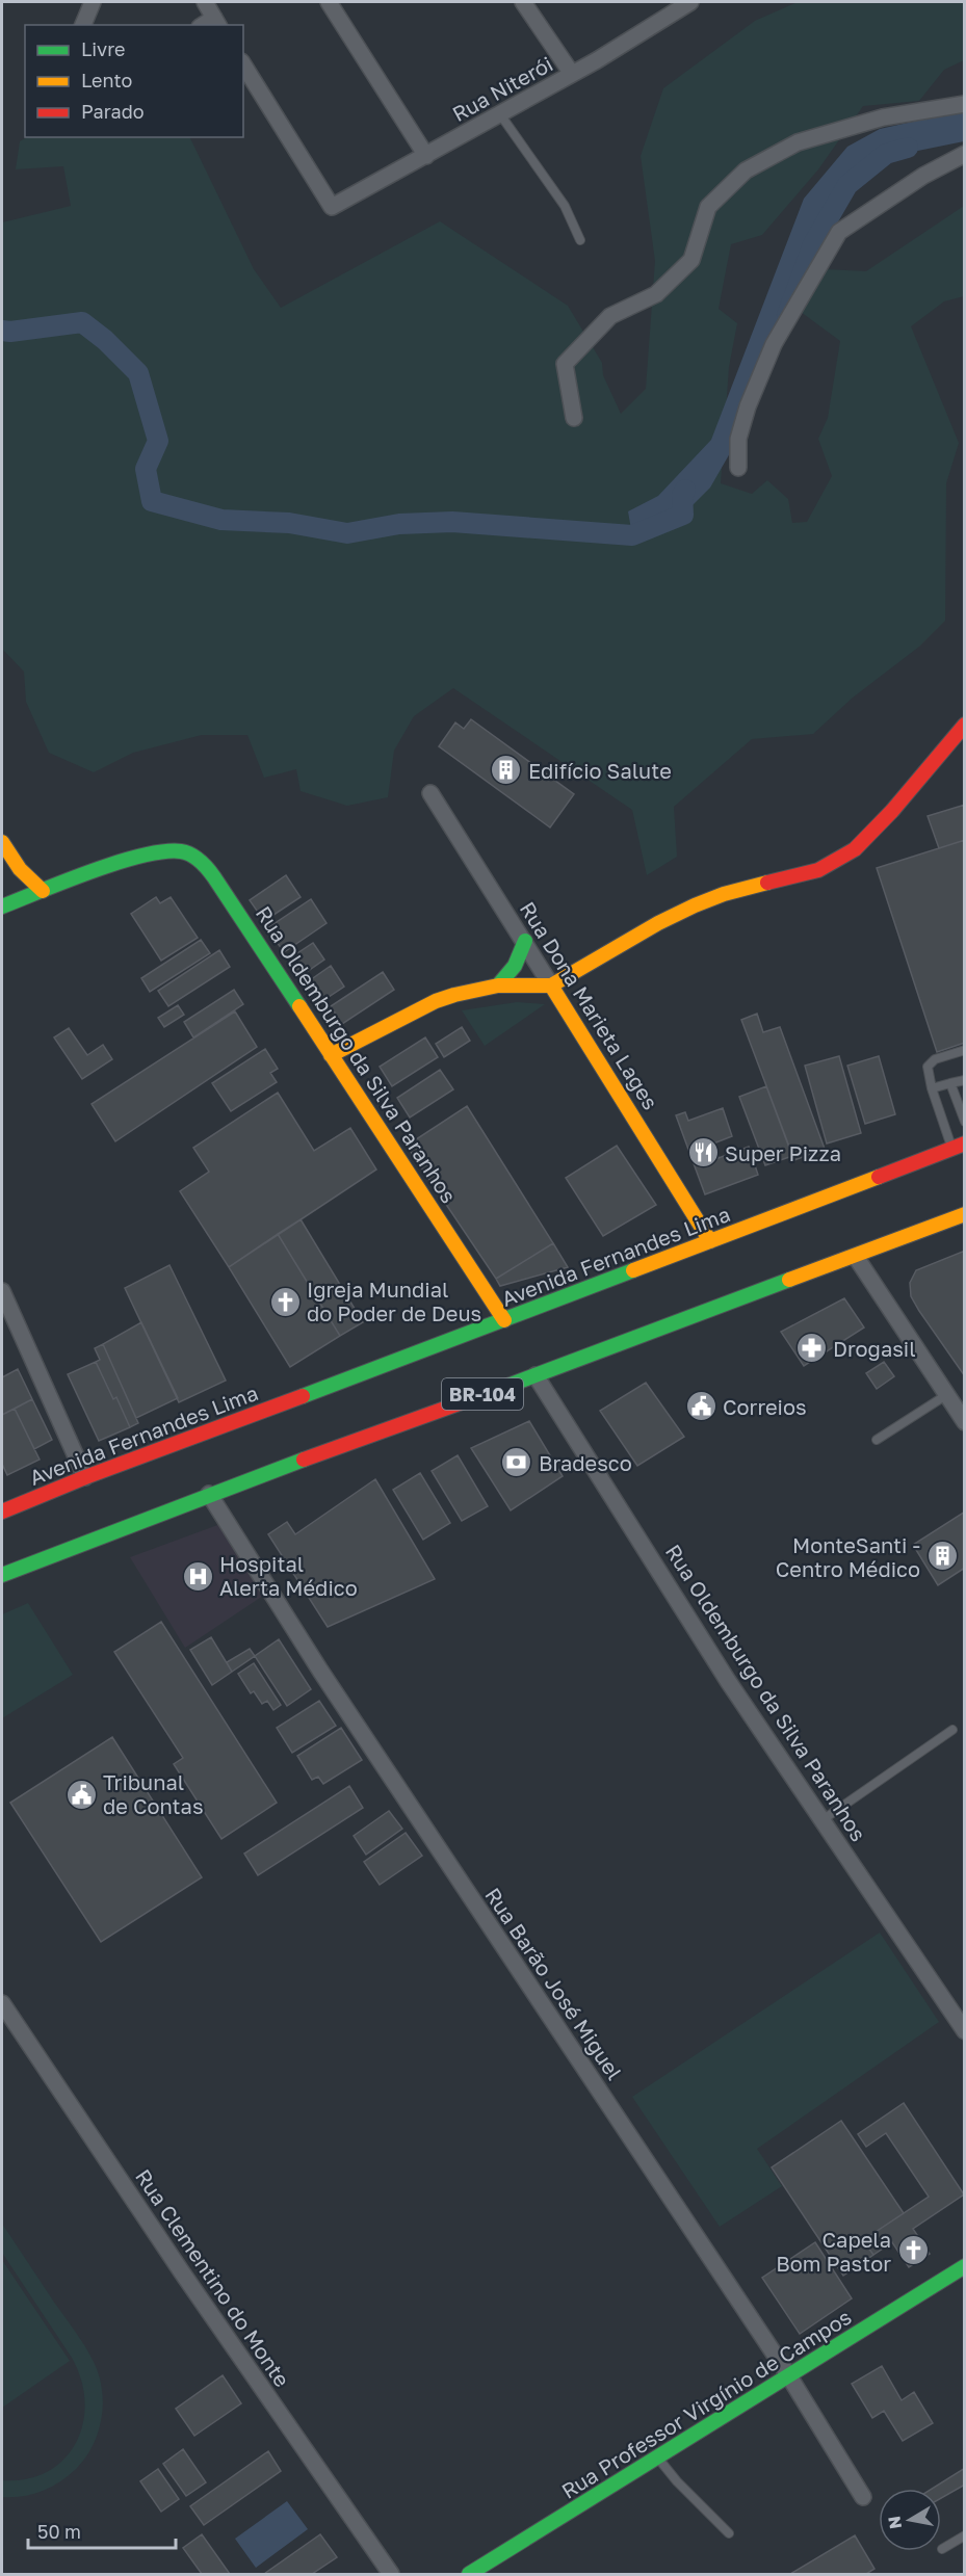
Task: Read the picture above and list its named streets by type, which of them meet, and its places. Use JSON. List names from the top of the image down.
{
  "streets": {
    "main road": [
      "Rua Dona Marieta Lages",
      "Rua Oldemburgo da Silva Paranhos",
      "Avenida Fernandes Lima",
      "BR-104",
      "Rua Professor Virgínio de Campos"
    ],
    "street": ["Rua Niterói", "Rua Barão José Miguel", "Rua Clementino do Monte"]
  },
  "crossings": [
    ["Rua Dona Marieta Lages", "Avenida Fernandes Lima"],
    ["Rua Oldemburgo da Silva Paranhos", "Avenida Fernandes Lima"],
    ["Rua Oldemburgo da Silva Paranhos", "BR-104"],
    ["BR-104", "Rua Barão José Miguel"],
    ["Rua Barão José Miguel", "Rua Professor Virgínio de Campos"]
  ],
  "places": {
    "building": ["Edifício Salute", "MonteSanti - Centro Médico"],
    "restaurant": ["Super Pizza"],
    "church": ["Igreja Mundial do Poder de Deus", "Capela Bom Pastor"],
    "pharmacy": ["Drogasil"],
    "public building": ["Correios", "Tribunal de Contas"],
    "bank": ["Bradesco"],
    "hospital": ["Hospital Alerta Médico"]
  },
  "legend": ["Livre", "Lento", "Parado"],
  "scale_bar": "50 m",
  "north": "left"
}
